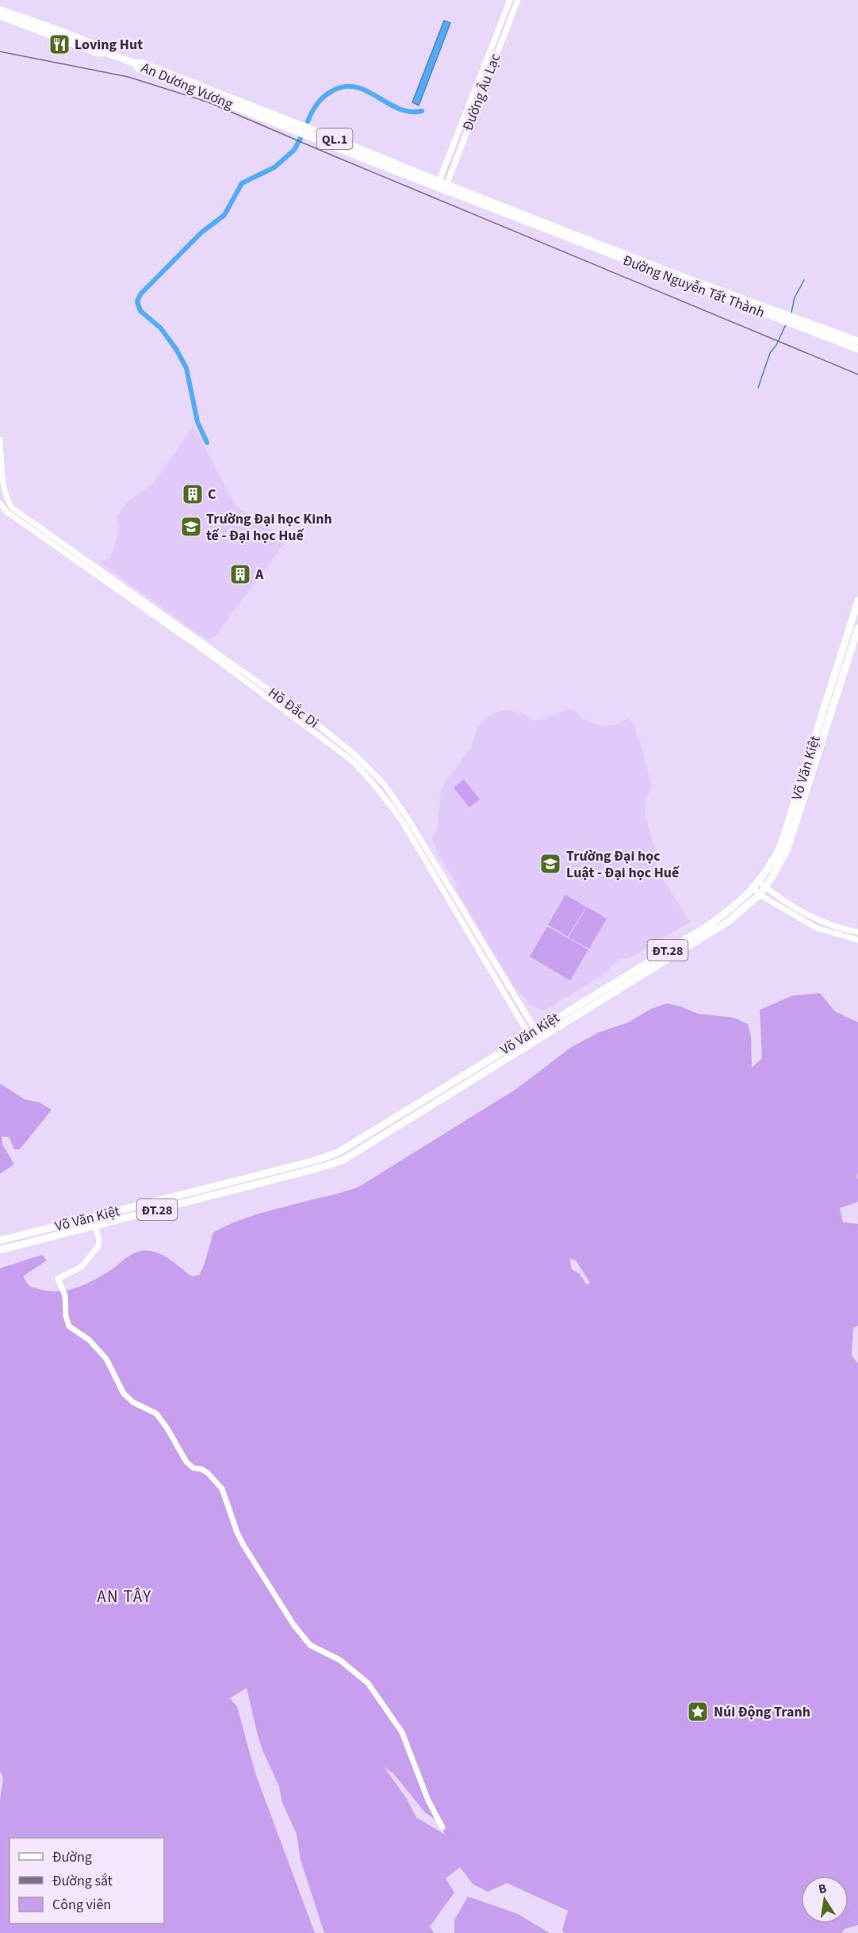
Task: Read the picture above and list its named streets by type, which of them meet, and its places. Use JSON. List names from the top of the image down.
{
  "streets": {
    "main road": [
      "An Dương Vương",
      "QL.1",
      "Đường Nguyễn Tất Thành",
      "Võ Văn Kiệt",
      "ĐT.28"
    ],
    "street": ["Đường Âu Lạc", "Hồ Đắc Di"]
  },
  "crossings": [
    ["An Dương Vương", "Đường Âu Lạc"],
    ["An Dương Vương", "Đường Nguyễn Tất Thành"],
    ["Hồ Đắc Di", "Võ Văn Kiệt"]
  ],
  "districts": ["AN TÂY"],
  "places": {
    "restaurant": ["Loving Hut"],
    "building": ["C", "A"],
    "school or university": ["Trường Đại học Kinh tế - Đại học Huế", "Trường Đại học Luật - Đại học Huế"],
    "place": ["Núi Động Tranh"]
  },
  "legend": ["Đường", "Đường sắt", "Công viên"],
  "north": "top"
}
